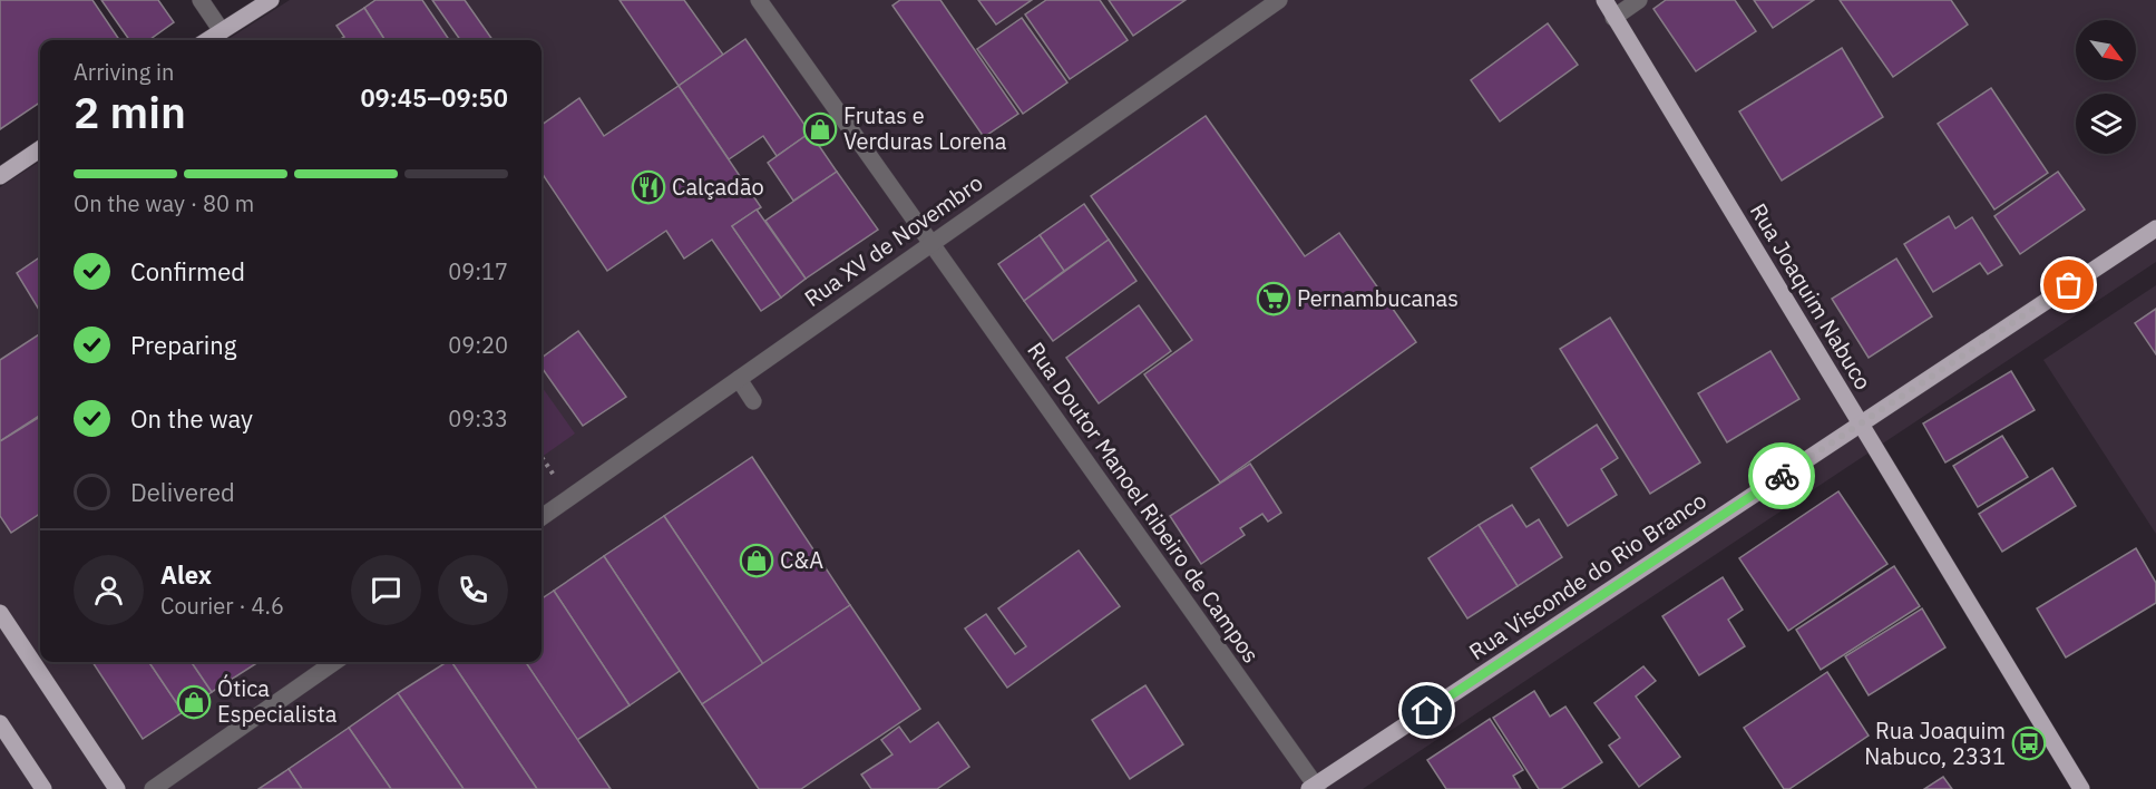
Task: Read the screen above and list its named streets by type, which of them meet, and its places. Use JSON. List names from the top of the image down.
{
  "streets": {
    "main road": ["Rua Joaquim Nabuco", "Rua Visconde do Rio Branco"],
    "street": ["Rua XV de Novembro", "Rua Doutor Manoel Ribeiro de Campos"]
  },
  "crossings": [
    ["Rua XV de Novembro", "Rua Doutor Manoel Ribeiro de Campos"],
    ["Rua Joaquim Nabuco", "Rua Visconde do Rio Branco"],
    ["Rua Doutor Manoel Ribeiro de Campos", "Rua Visconde do Rio Branco"]
  ],
  "places": {
    "shop": ["Frutas e Verduras Lorena", "C&A", "Ótica Especialista"],
    "restaurant": ["Calçadão"],
    "supermarket": ["Pernambucanas"],
    "bus stop": ["Rua Joaquim Nabuco, 2331"]
  },
  "north": "bottom right",
  "page": {
    "heading": ["2 min", "Arriving in", "09:45–09:50"],
    "panel": ["Alex", "Courier · 4.6"],
    "bar": "On the way · 80 m",
    "list": [
      ["Confirmed", "09:17"],
      ["Preparing", "09:20"],
      ["On the way", "09:33"],
      "Delivered"
    ]
  }
}
